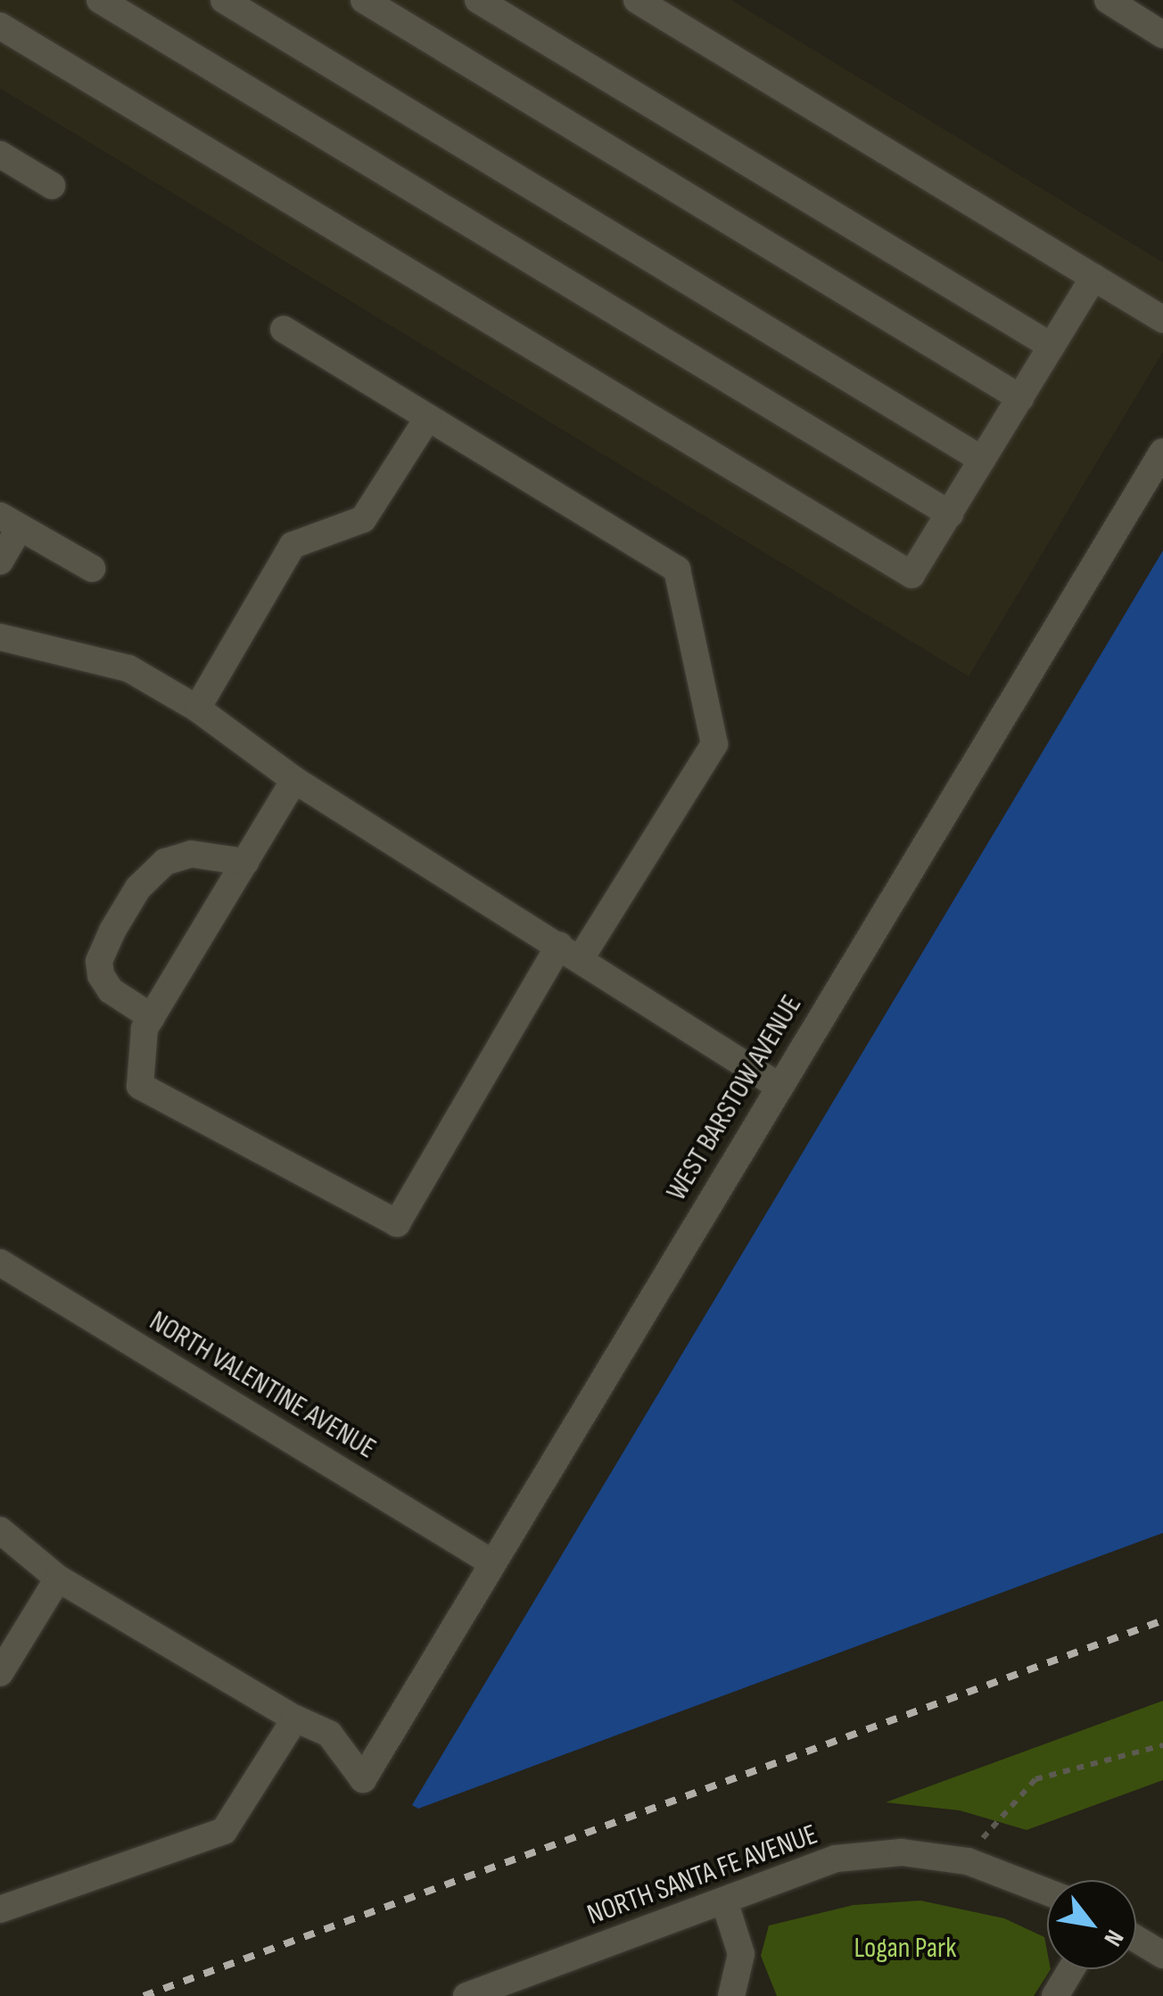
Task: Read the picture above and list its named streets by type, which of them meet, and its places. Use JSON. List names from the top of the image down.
{
  "streets": {
    "street": ["WEST BARSTOW AVENUE", "NORTH VALENTINE AVENUE", "NORTH SANTA FE AVENUE"]
  },
  "crossings": [
    ["WEST BARSTOW AVENUE", "NORTH VALENTINE AVENUE"]
  ],
  "parks": ["Logan Park"],
  "north": "bottom right"
}
